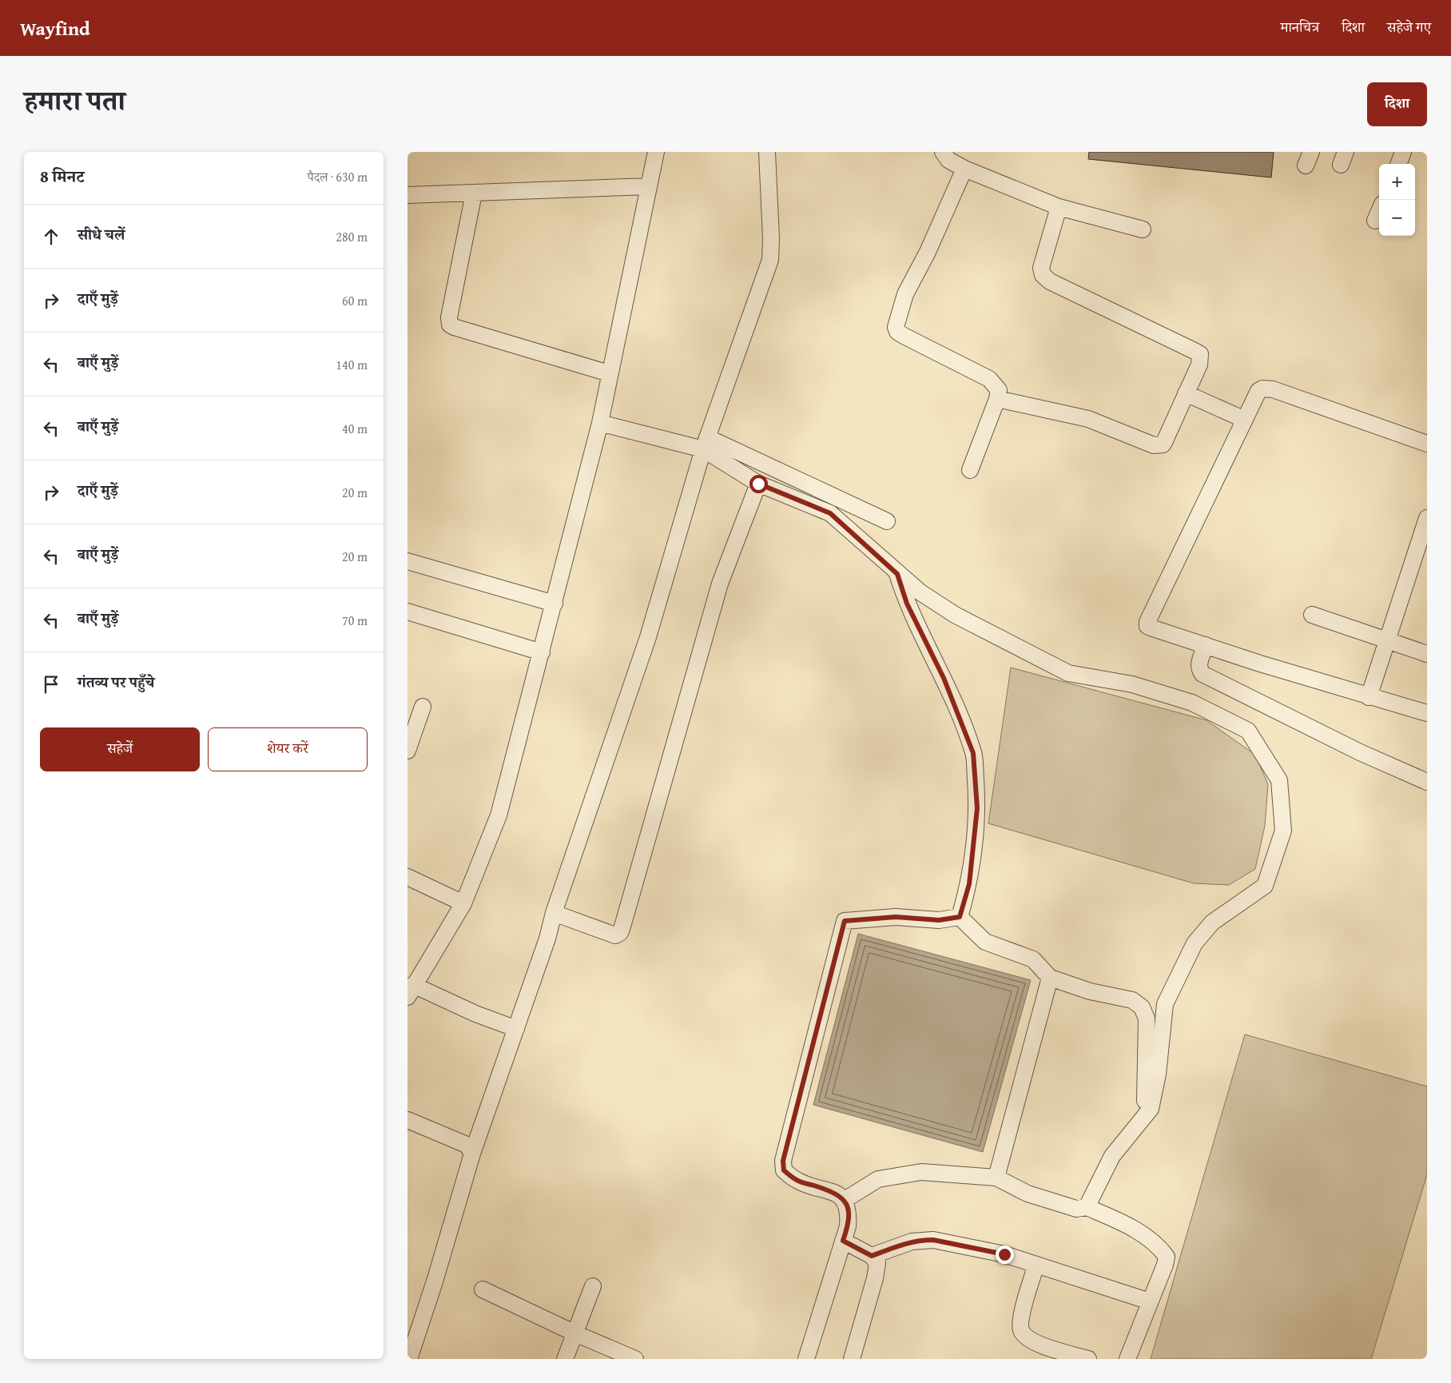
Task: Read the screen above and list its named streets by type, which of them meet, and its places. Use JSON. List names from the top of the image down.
{
  "page": {
    "header": "Wayfind",
    "nav": ["मानचित्र", "दिशा", "सहेजे गए"],
    "title": "हमारा पता",
    "buttons": [
      "दिशा",
      ["सहेजें", "शेयर करें"]
    ],
    "heading": ["8 मिनट", "पैदल · 630 m"],
    "map_buttons": ["+", "−"],
    "list": [
      ["सीधे चलें", "280 m"],
      ["दाएँ मुड़ें", "60 m"],
      ["बाएँ मुड़ें", "140 m"],
      ["बाएँ मुड़ें", "40 m"],
      ["दाएँ मुड़ें", "20 m"],
      ["बाएँ मुड़ें", "20 m"],
      ["बाएँ मुड़ें", "70 m"],
      "गंतव्य पर पहुँचे"
    ]
  }
}
